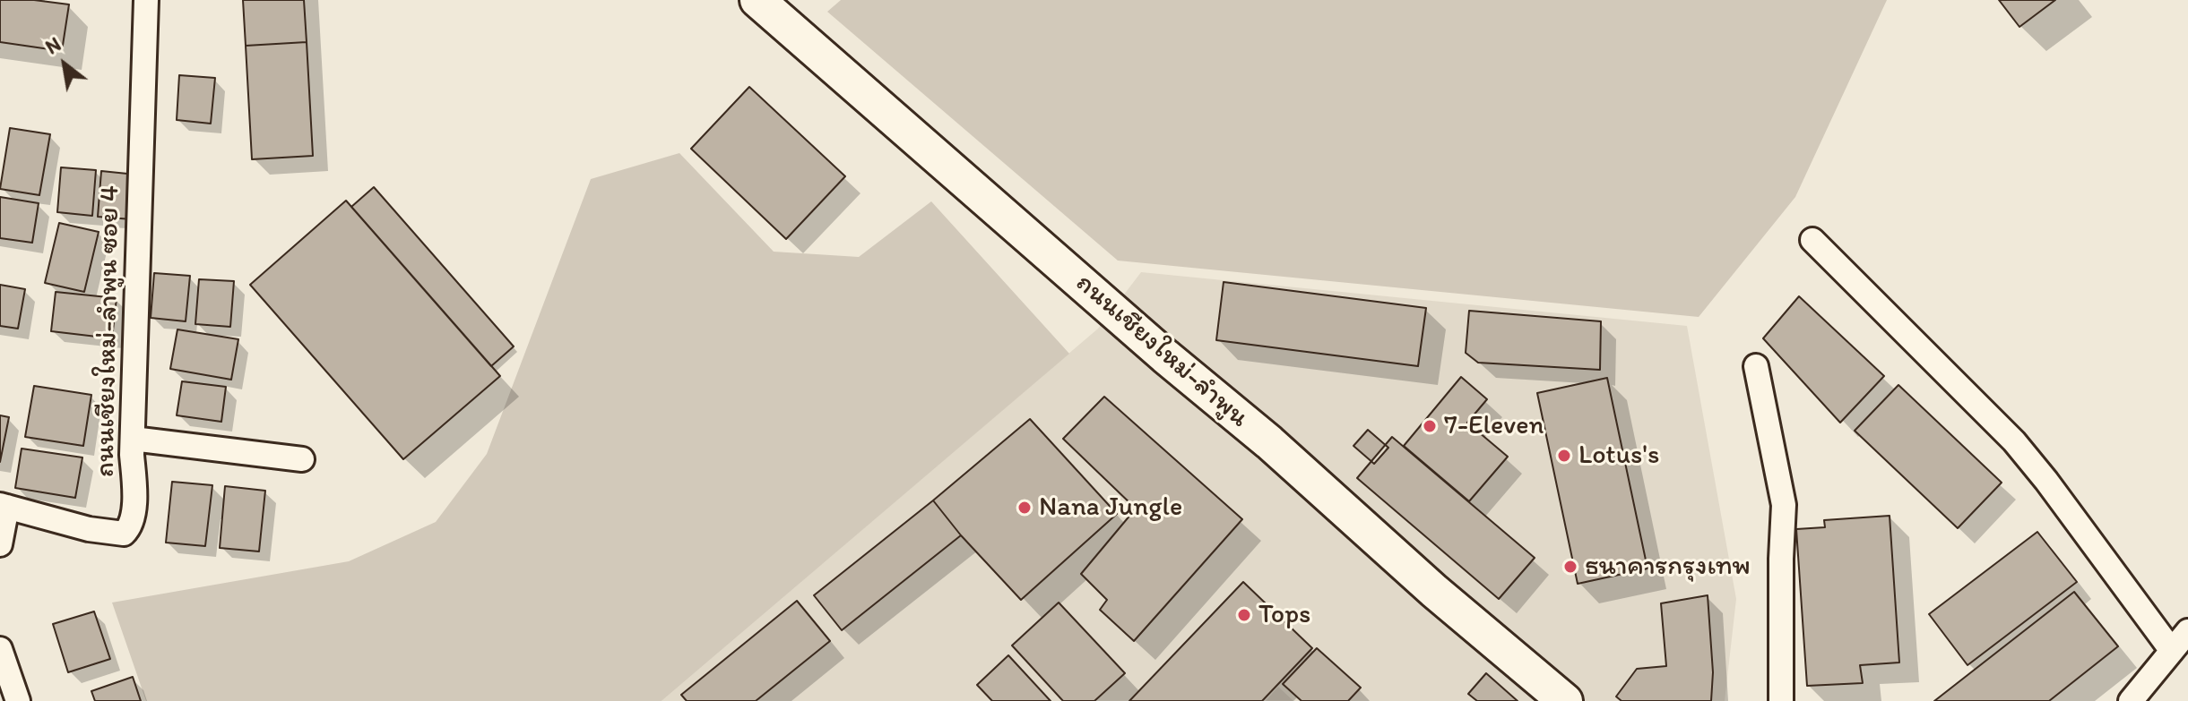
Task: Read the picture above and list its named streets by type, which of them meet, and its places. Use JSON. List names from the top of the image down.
{
  "streets": {
    "main road": ["ถนนเชียงใหม่-ลำพูน"],
    "street": ["ถนนเชียงใหม่-ลำพูน ซอย 4"]
  },
  "places": [
    "7-Eleven",
    "Lotus's",
    "Nana Jungle",
    "ธนาคารกรุงเทพ",
    "Tops"
  ],
  "north": "top left"
}
